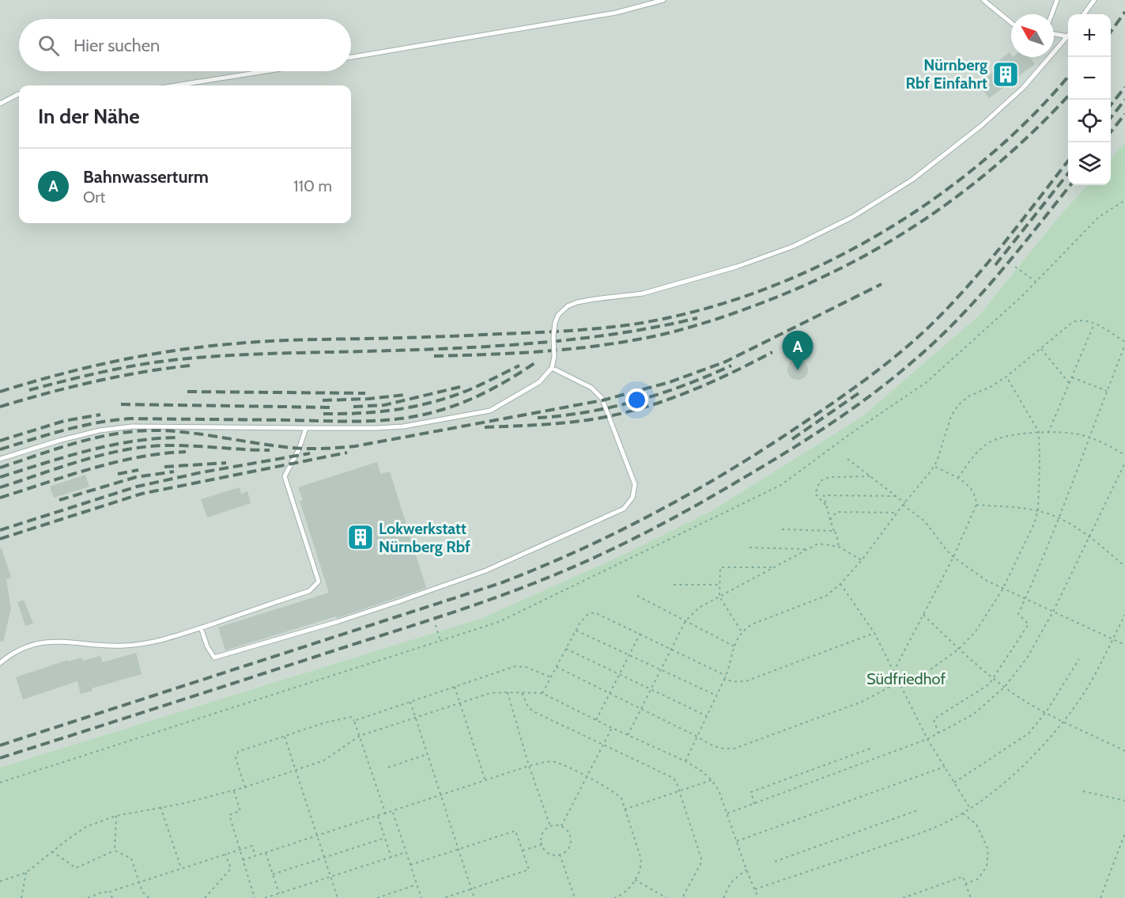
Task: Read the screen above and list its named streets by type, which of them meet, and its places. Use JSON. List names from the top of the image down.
{
  "parks": ["Südfriedhof"],
  "places": {
    "building": ["Nürnberg Rbf Einfahrt", "Lokwerkstatt Nürnberg Rbf"]
  },
  "north": "top left",
  "page": {
    "map_buttons": ["+", "−"],
    "search": "Hier suchen",
    "heading": "In der Nähe",
    "list": [
      {
        "mark": "A",
        "name": "Bahnwasserturm",
        "note": "Ort",
        "value": "110 m"
      }
    ],
    "pins": "A"
  }
}
